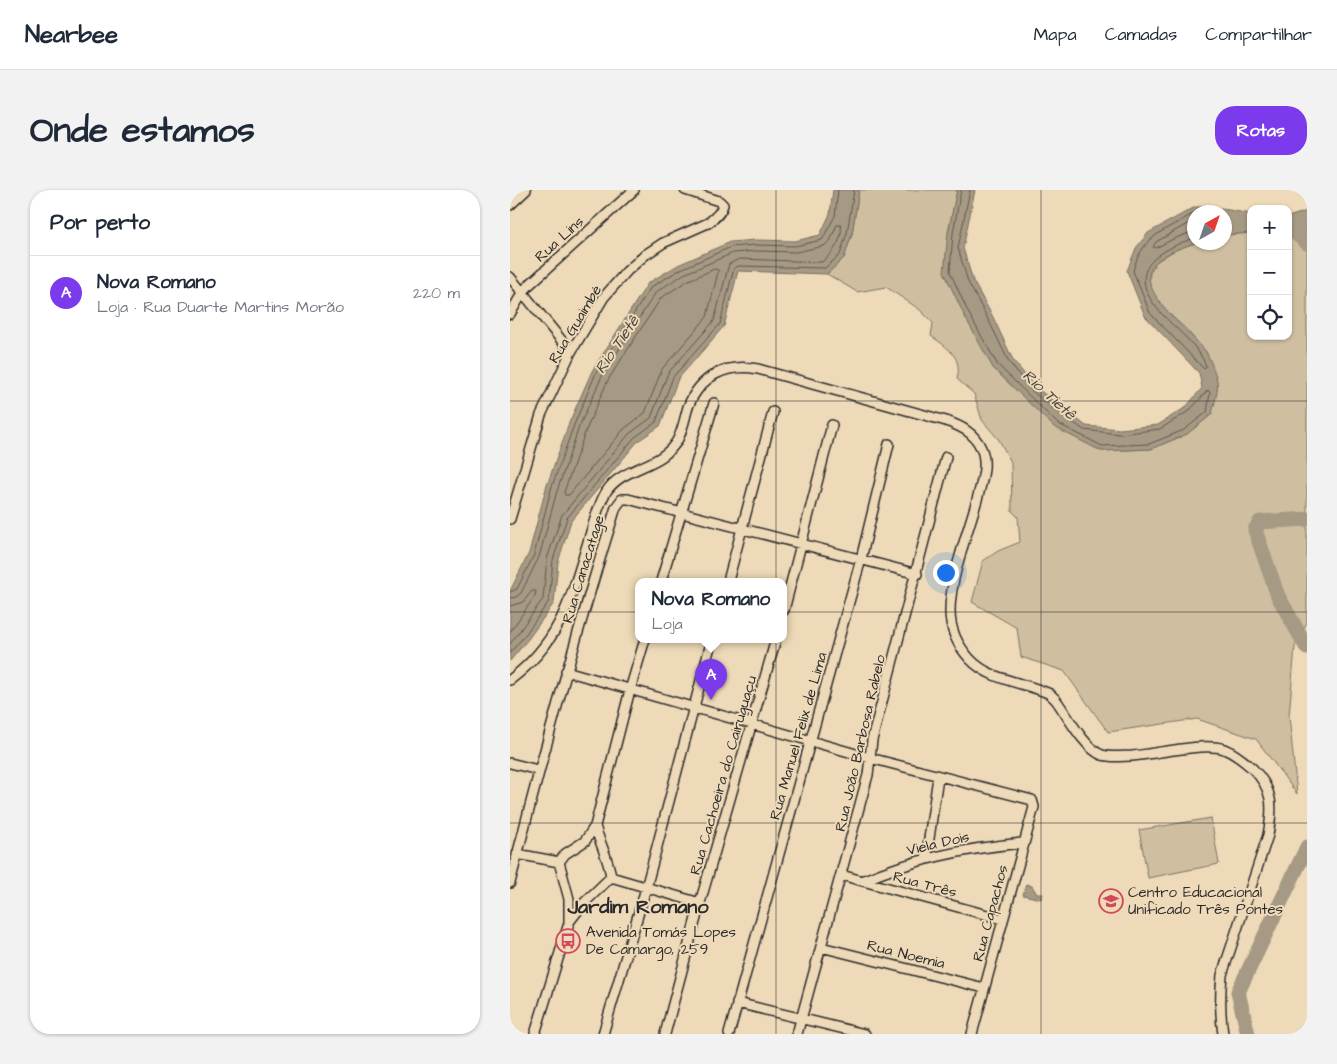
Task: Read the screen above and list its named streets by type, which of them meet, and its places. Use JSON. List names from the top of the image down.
{
  "streets": {
    "street": [
      "Rua Lins",
      "Rua Guaimbé",
      "Rua Canacatage",
      "Rua Manuel Felix de Lima",
      "Rua João Barbosa Rabelo",
      "Rua Cachoeira do Cairuguaçu",
      "Viela Dois",
      "Rua Três",
      "Rua Capachos",
      "Rua Noemia"
    ]
  },
  "crossings": [
    ["Rua Canacatage", "Rua Manuel Felix de Lima"],
    ["Rua Canacatage", "Rua João Barbosa Rabelo"],
    ["Rua João Barbosa Rabelo", "Rua Três"],
    ["Rua João Barbosa Rabelo", "Rua Noemia"],
    ["Viela Dois", "Rua Três"],
    ["Viela Dois", "Rua Capachos"],
    ["Rua Três", "Rua Capachos"],
    ["Rua Capachos", "Rua Noemia"]
  ],
  "districts": ["Jardim Romano"],
  "water": ["Rio Tietê"],
  "places": {
    "school or university": ["Centro Educacional Unificado Três Pontes"],
    "bus stop": ["Avenida Tomás Lopes De Camargo, 259"]
  },
  "north": "top right",
  "page": {
    "header": "Nearbee",
    "nav": ["Mapa", "Camadas", "Compartilhar"],
    "title": "Onde estamos",
    "buttons": "Rotas",
    "heading": "Por perto",
    "map_buttons": ["+", "−"],
    "list": [
      {
        "mark": "A",
        "name": "Nova Romano",
        "note": "Loja · Rua Duarte Martins Morão",
        "value": "220 m"
      }
    ],
    "popup": ["Nova Romano", "Loja"],
    "pins": "A"
  }
}
